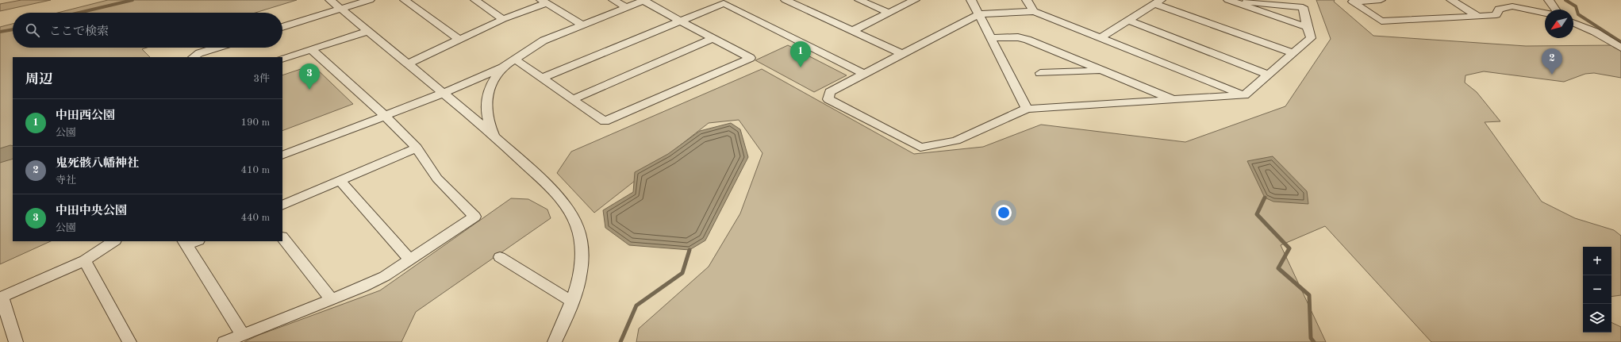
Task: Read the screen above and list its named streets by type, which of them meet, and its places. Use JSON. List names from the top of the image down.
{
  "north": "bottom left",
  "page": {
    "search": "ここで検索",
    "pins": ["1", "2", "3"],
    "heading": ["周辺", "3件"],
    "list": [
      {
        "mark": "1",
        "name": "中田西公園",
        "note": "公園",
        "value": "190 m"
      },
      {
        "mark": "2",
        "name": "鬼死骸八幡神社",
        "note": "寺社",
        "value": "410 m"
      },
      {
        "mark": "3",
        "name": "中田中央公園",
        "note": "公園",
        "value": "440 m"
      }
    ],
    "map_buttons": ["+", "−"]
  }
}
